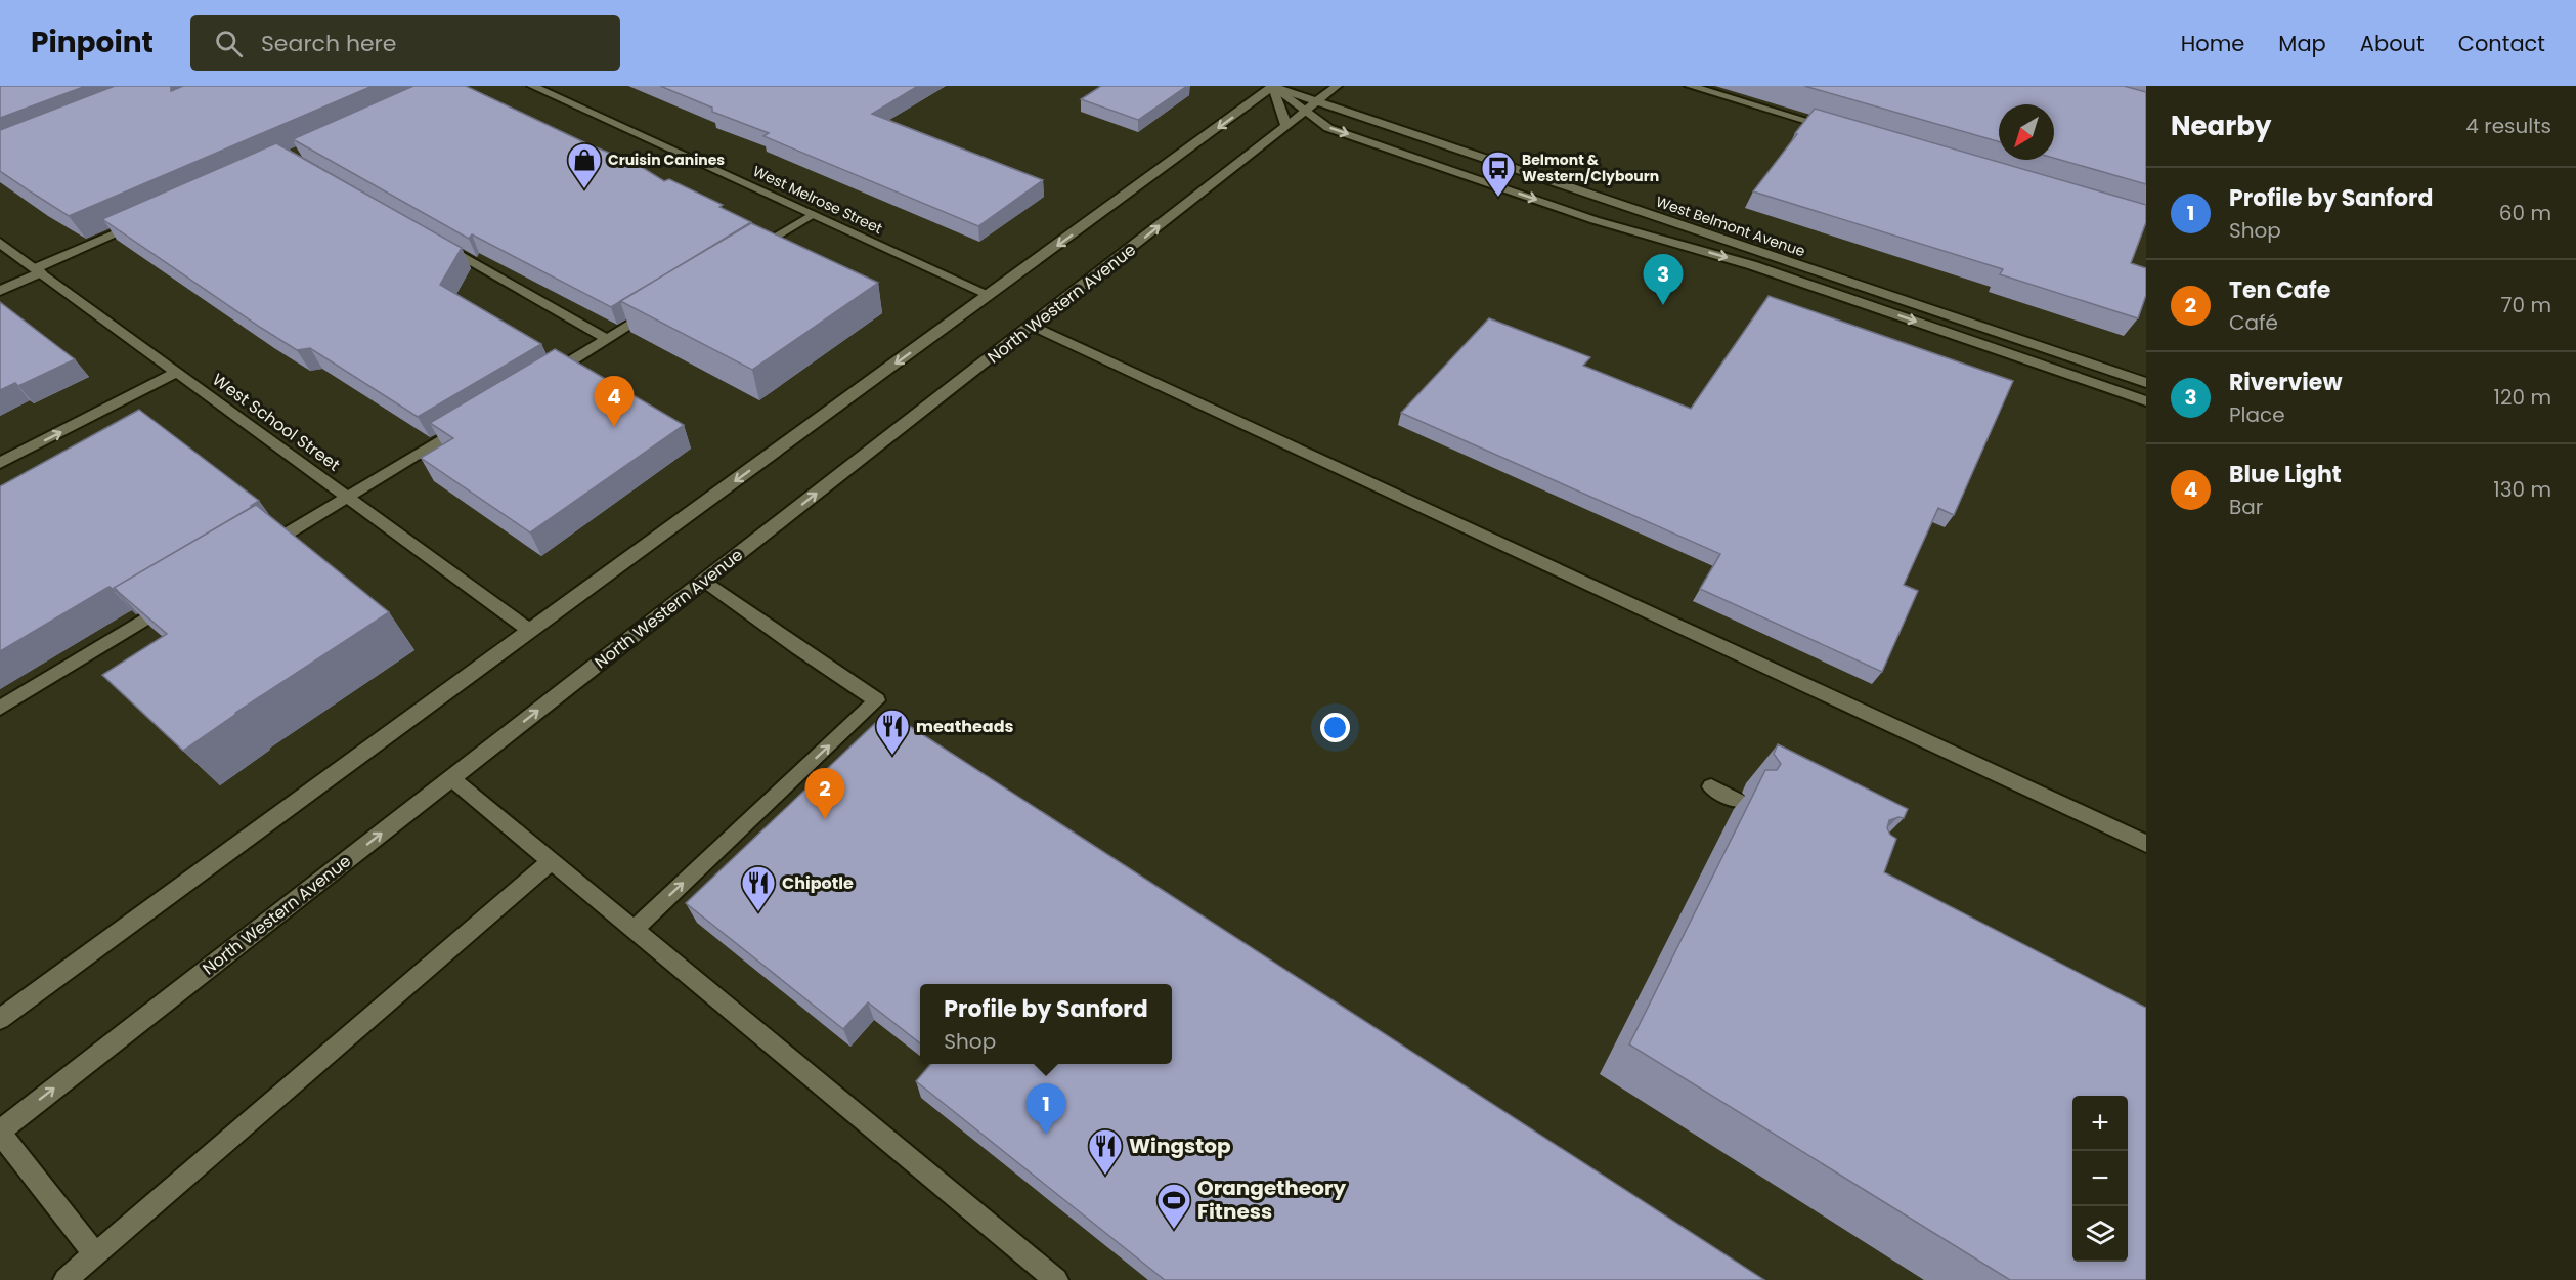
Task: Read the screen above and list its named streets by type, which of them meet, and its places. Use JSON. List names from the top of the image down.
{
  "streets": {
    "main road": [
      "West Melrose Street",
      "West Belmont Avenue",
      "North Western Avenue",
      "West School Street"
    ]
  },
  "crossings": [
    ["West Belmont Avenue", "North Western Avenue"]
  ],
  "places": {
    "shop": ["Cruisin Canines"],
    "bus stop": ["Belmont & Western/Clybourn"],
    "restaurant": ["meatheads", "Chipotle", "Wingstop"],
    "sports": ["Orangetheory Fitness"]
  },
  "north": "bottom left",
  "page": {
    "header": "Pinpoint",
    "search": "Search here",
    "nav": [
      "Home",
      "Map",
      "About",
      "Contact"
    ],
    "heading": ["Nearby", "4 results"],
    "list": [
      {
        "mark": "1",
        "name": "Profile by Sanford",
        "note": "Shop",
        "value": "60 m"
      },
      {
        "mark": "2",
        "name": "Ten Cafe",
        "note": "Café",
        "value": "70 m"
      },
      {
        "mark": "3",
        "name": "Riverview",
        "note": "Place",
        "value": "120 m"
      },
      {
        "mark": "4",
        "name": "Blue Light",
        "note": "Bar",
        "value": "130 m"
      }
    ],
    "pins": [
      "3",
      "4",
      "2",
      "1"
    ],
    "popup": ["Profile by Sanford", "Shop"],
    "map_buttons": ["+", "−"]
  }
}
